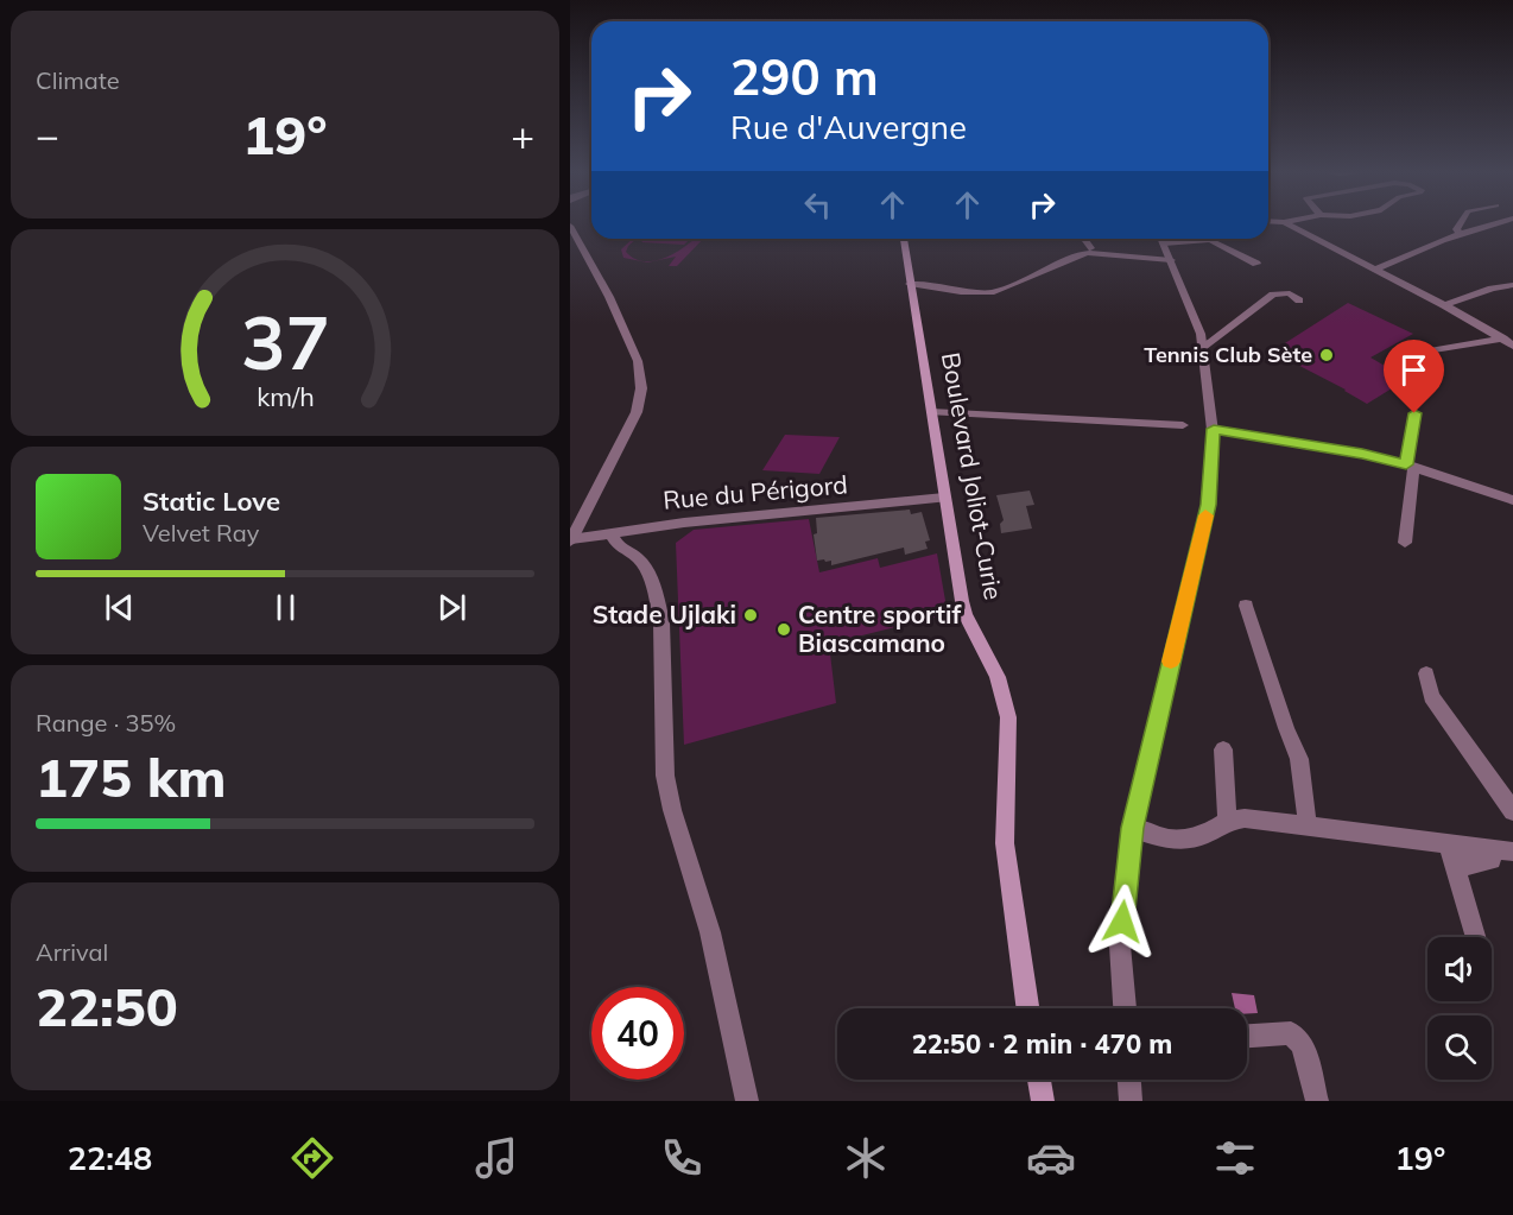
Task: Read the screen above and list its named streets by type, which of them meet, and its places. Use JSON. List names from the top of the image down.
{
  "streets": {
    "main road": ["Boulevard Joliot-Curie"],
    "street": ["Rue du Périgord"]
  },
  "crossings": [
    ["Boulevard Joliot-Curie", "Rue du Périgord"]
  ],
  "places": ["Tennis Club Sète", "Stade Ujlaki", "Centre sportif Biascamano"],
  "page": {
    "tile": [
      "Climate",
      ["Range · 35%", "175 km"],
      ["Arrival", "22:50"]
    ],
    "turn": ["290 m", "Rue d'Auvergne"],
    "heat": ["−", "19°", "+"],
    "song": ["Static Love", "Velvet Ray"],
    "limit": "40",
    "trip": "22:50 · 2 min · 470 m",
    "tabs": ["22:48", "19°"],
    "gauge": ["37", "km/h"]
  }
}
